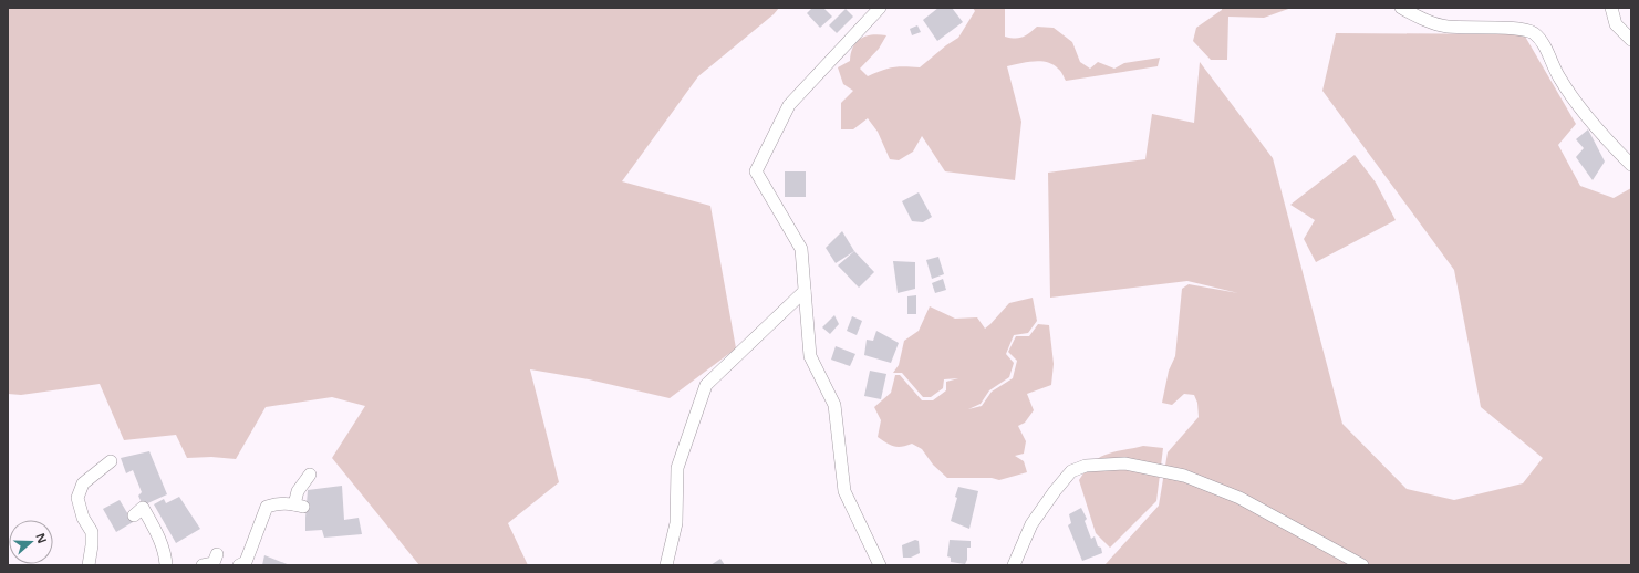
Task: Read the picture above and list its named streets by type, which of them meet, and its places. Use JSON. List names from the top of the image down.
{
  "north": "right"
}
